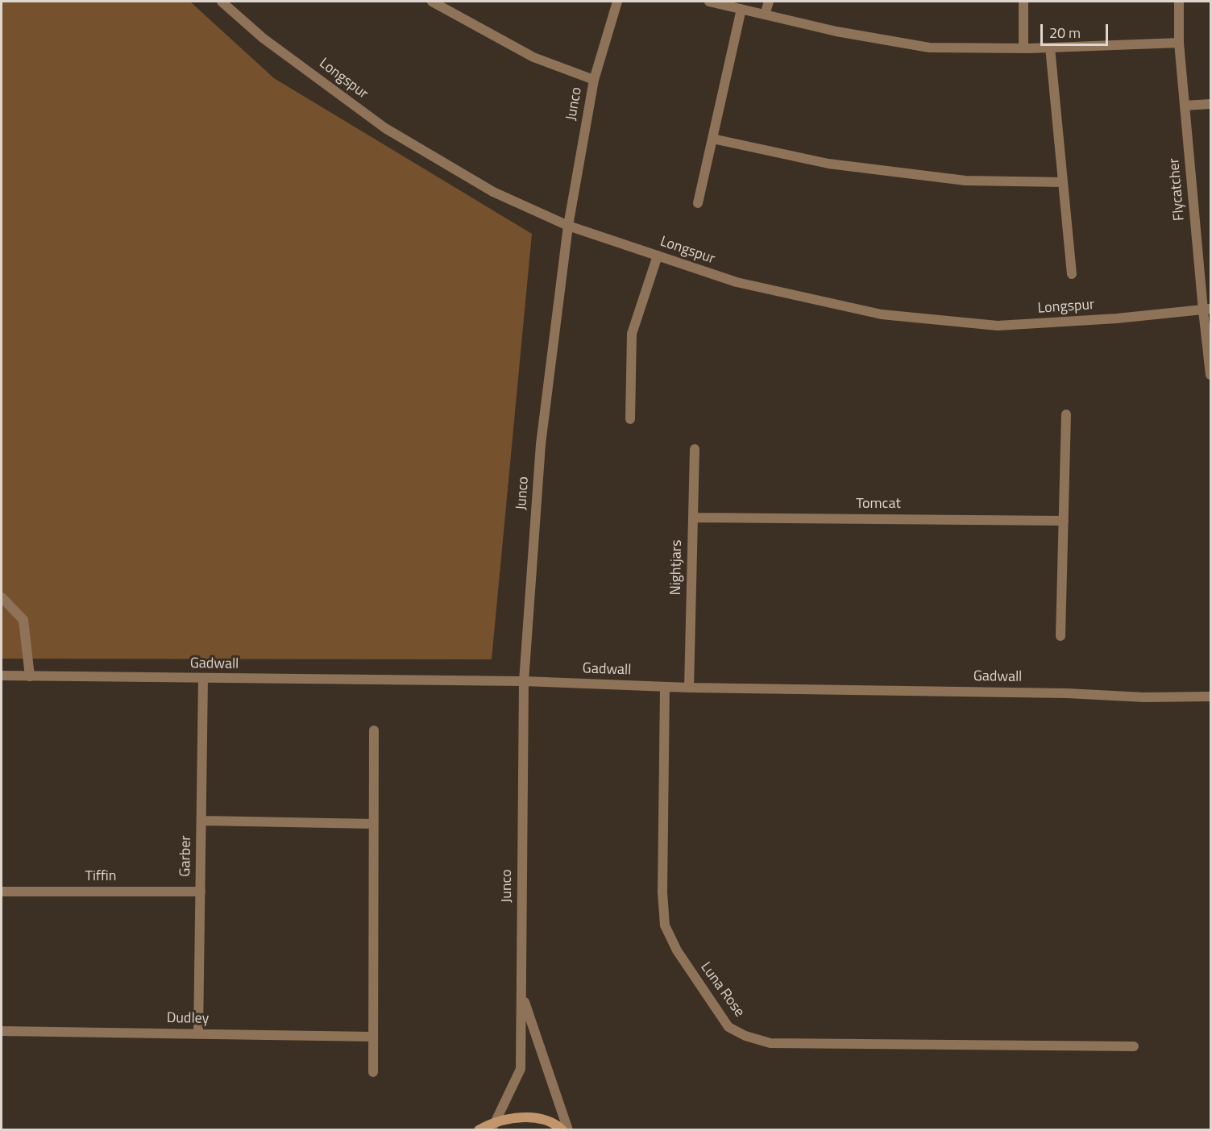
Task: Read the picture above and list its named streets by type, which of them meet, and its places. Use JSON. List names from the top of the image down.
{
  "streets": {
    "street": [
      "Longspur",
      "Junco",
      "Flycatcher",
      "Tomcat",
      "Nightjars",
      "Gadwall",
      "Garber",
      "Tiffin",
      "Luna Rose",
      "Dudley"
    ]
  },
  "crossings": [
    ["Longspur", "Junco"],
    ["Longspur", "Flycatcher"],
    ["Junco", "Gadwall"],
    ["Tomcat", "Nightjars"],
    ["Nightjars", "Gadwall"],
    ["Gadwall", "Garber"],
    ["Gadwall", "Luna Rose"],
    ["Garber", "Tiffin"],
    ["Garber", "Dudley"]
  ],
  "scale_bar": "20 m"
}
